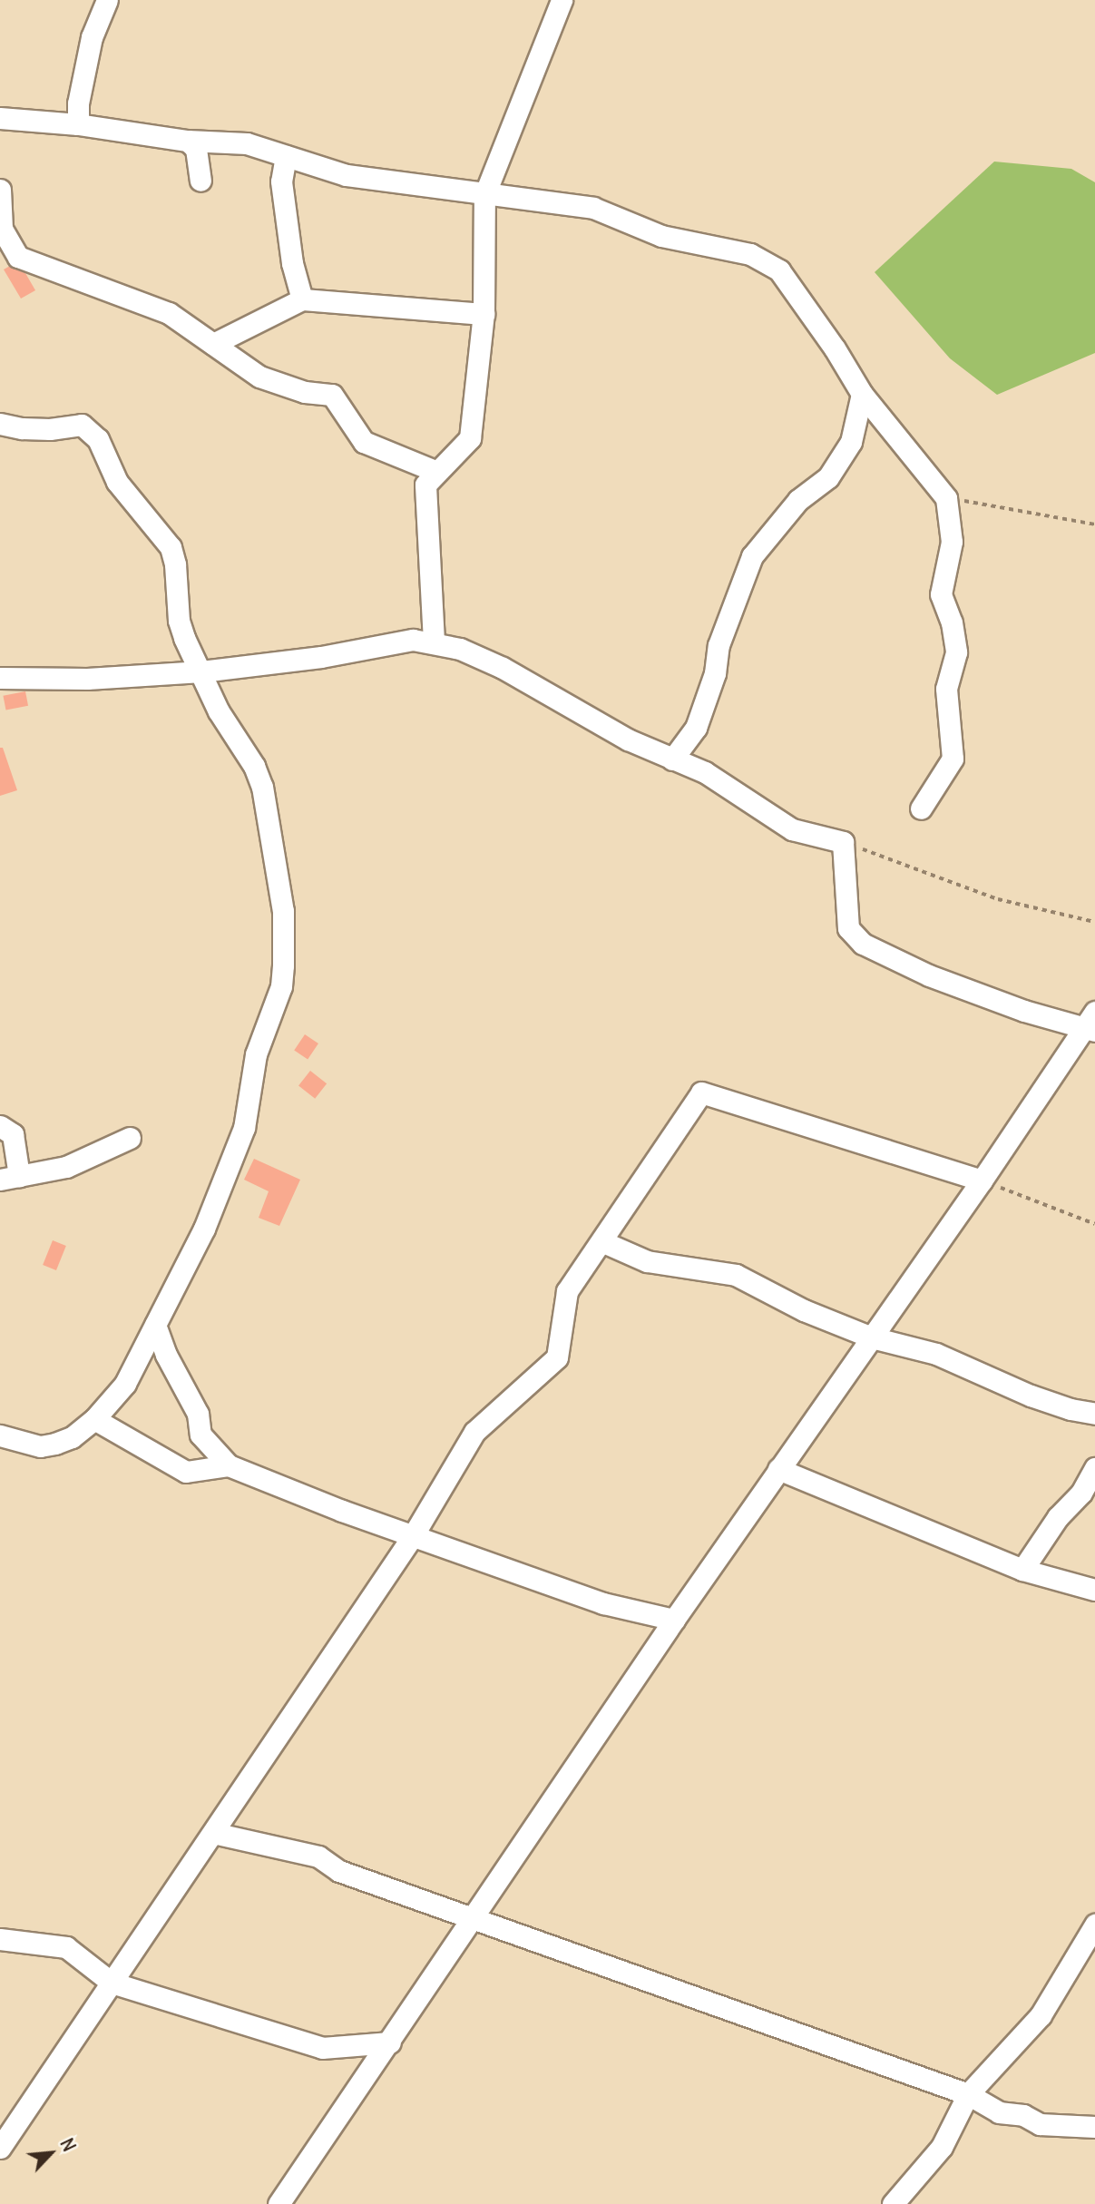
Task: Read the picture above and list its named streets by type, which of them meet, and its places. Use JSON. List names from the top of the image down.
{
  "north": "top right"
}
